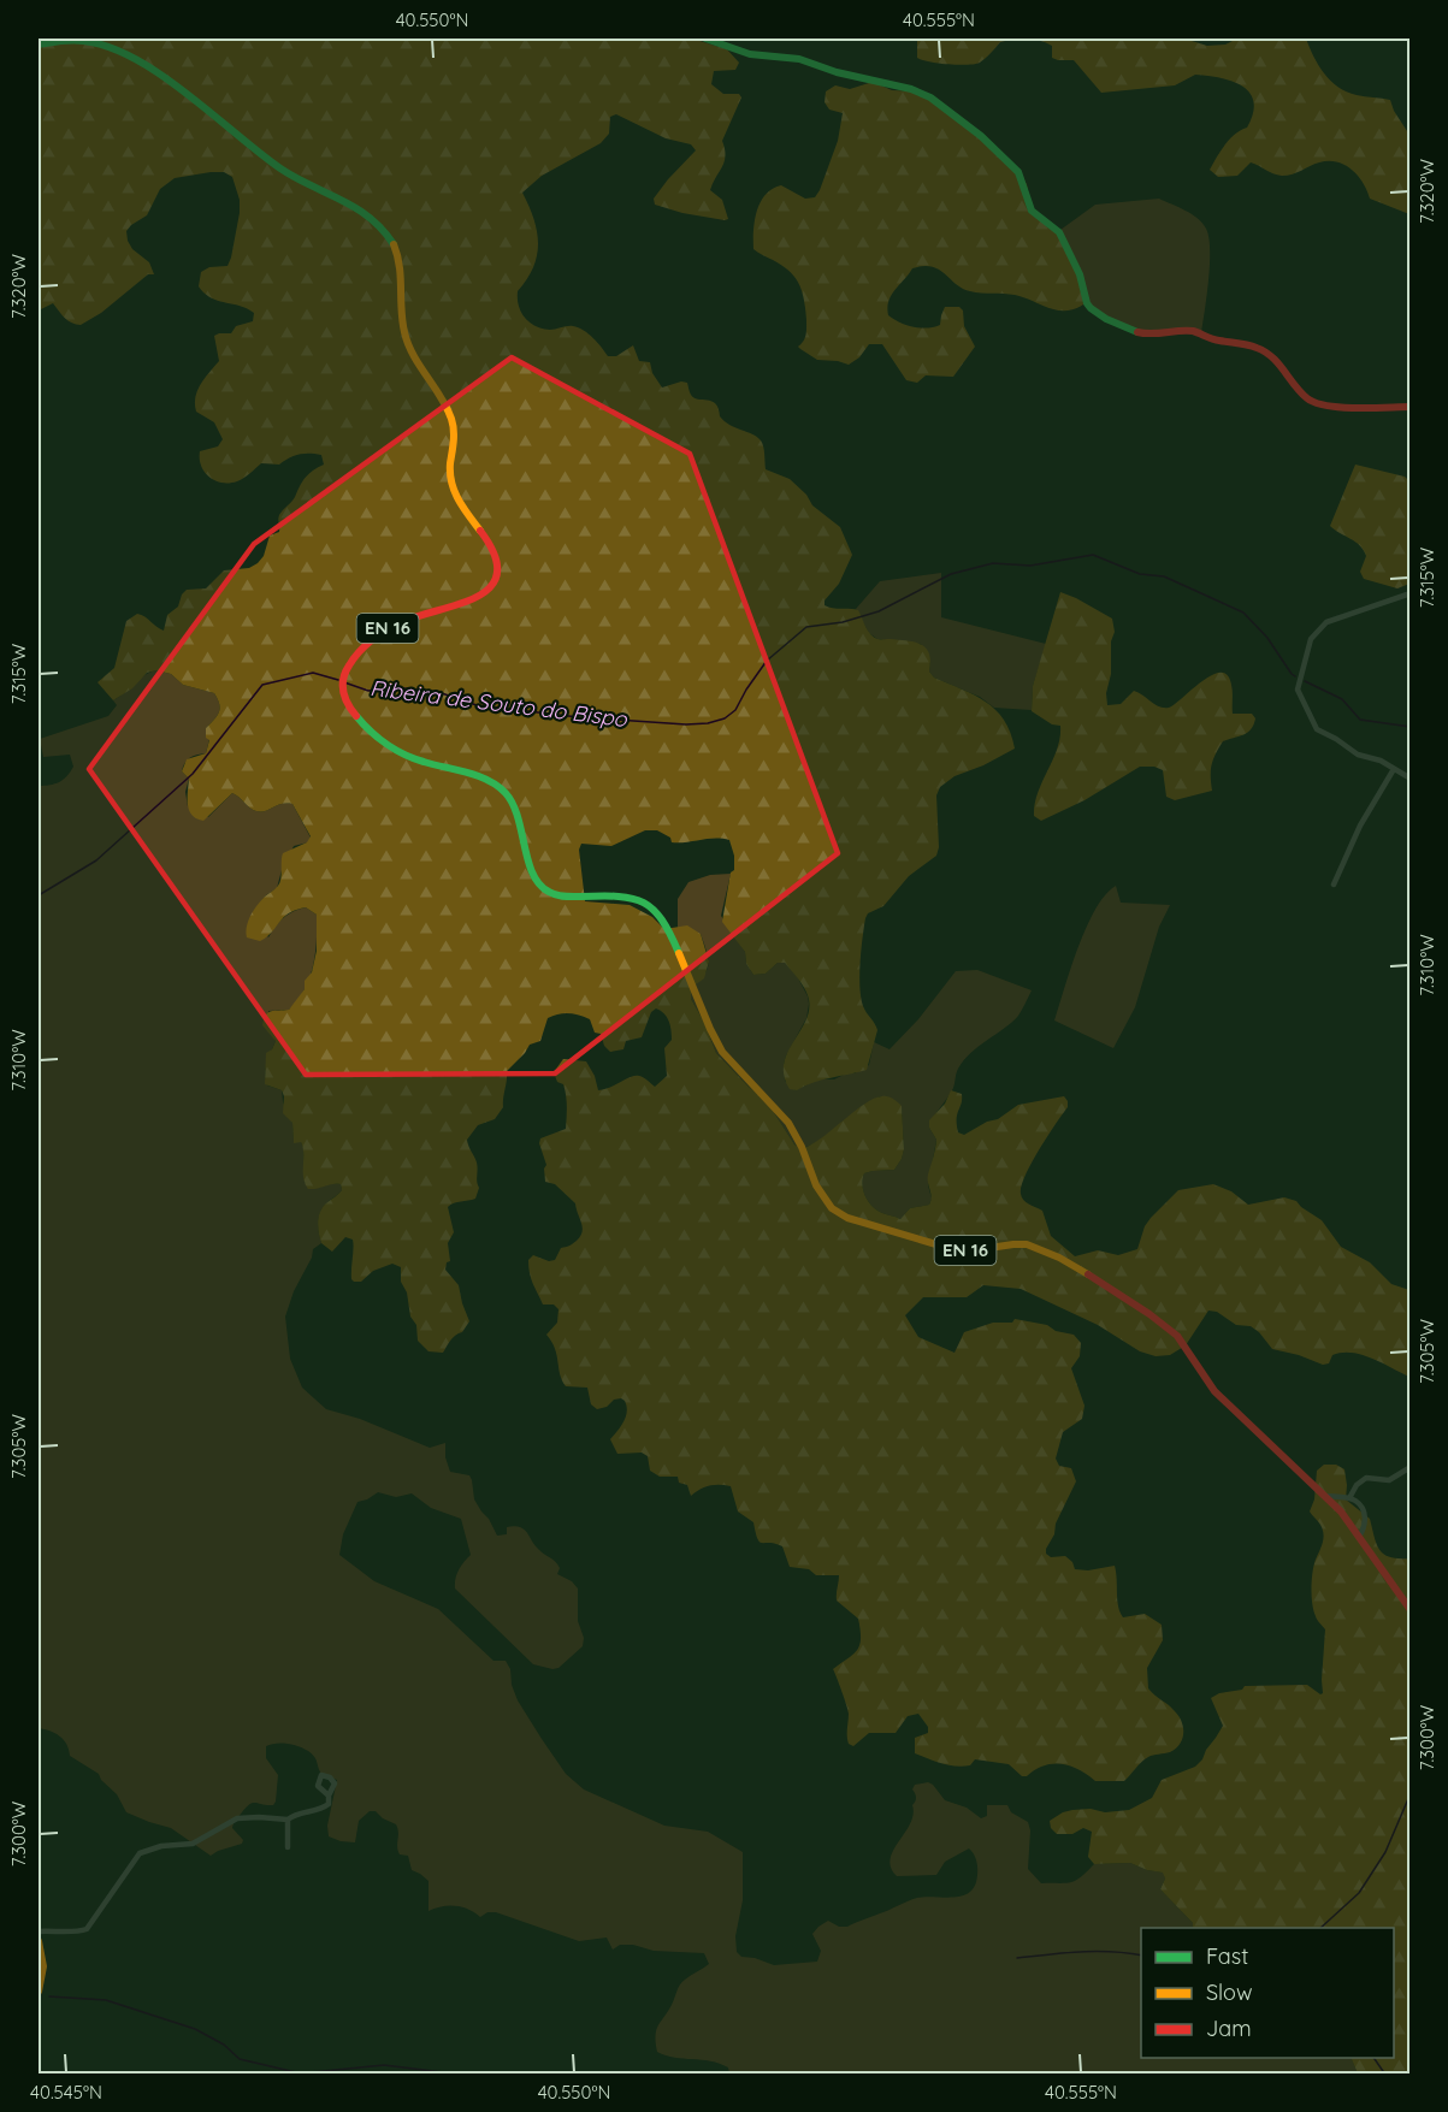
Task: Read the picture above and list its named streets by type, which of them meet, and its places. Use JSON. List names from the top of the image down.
{
  "streets": {
    "main road": ["EN 16"]
  },
  "water": ["Ribeira de Souto do Bispo"],
  "legend": ["Fast", "Slow", "Jam"],
  "coordinates": [
    "40.550°N",
    "40.555°N",
    "7.320°W",
    "7.315°W",
    "7.310°W",
    "7.305°W",
    "7.300°W",
    "40.545°N"
  ]
}
